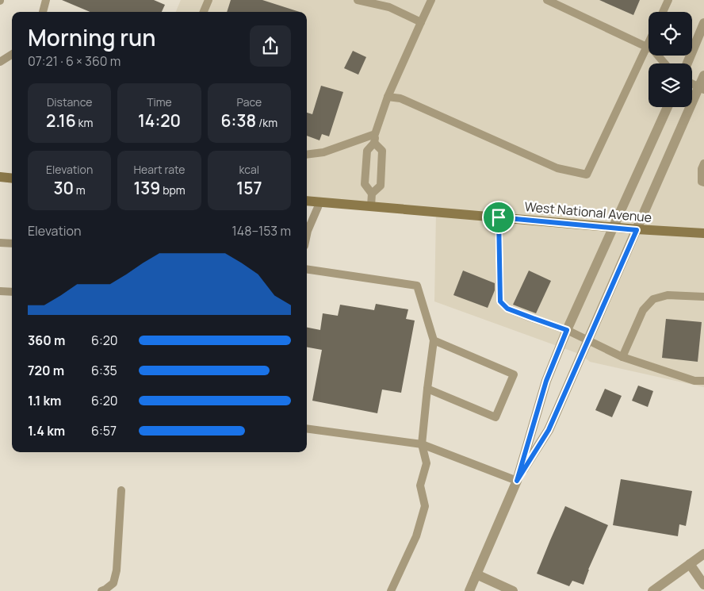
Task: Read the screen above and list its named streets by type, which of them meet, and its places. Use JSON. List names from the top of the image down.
{
  "streets": {
    "main road": ["West National Avenue"]
  },
  "page": {
    "heading": ["Morning run", "07:21 · 6 × 360 m"],
    "stats": [
      ["Distance", "2.16 km"],
      ["Time", "14:20"],
      ["Pace", "6:38 /km"],
      ["Elevation", "30 m"],
      ["Heart rate", "139 bpm"],
      ["kcal", "157"]
    ],
    "chart": ["Elevation", "148–153 m"],
    "list": [
      {
        "name": "360 m",
        "note": "6:20"
      },
      {
        "name": "720 m",
        "note": "6:35"
      },
      {
        "name": "1.1 km",
        "note": "6:20"
      },
      {
        "name": "1.4 km",
        "note": "6:57"
      }
    ]
  }
}
